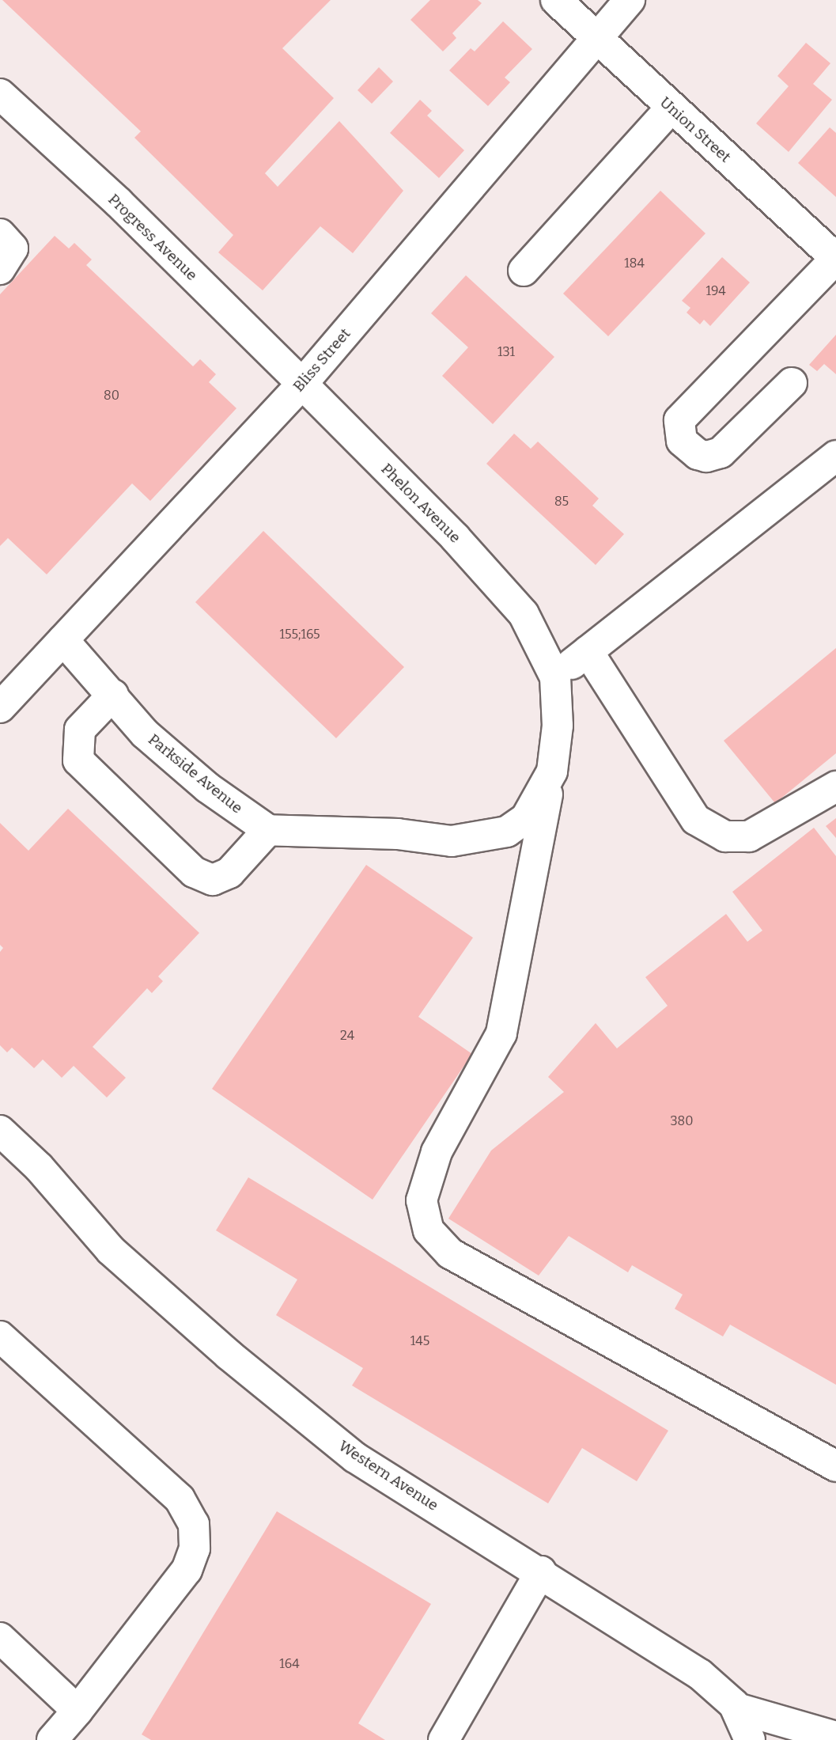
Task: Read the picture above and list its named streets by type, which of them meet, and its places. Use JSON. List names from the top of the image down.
{
  "streets": {
    "street": [
      "Union Street",
      "Progress Avenue",
      "Bliss Street",
      "Phelon Avenue",
      "Parkside Avenue",
      "Western Avenue"
    ]
  },
  "crossings": [
    ["Union Street", "Bliss Street"],
    ["Progress Avenue", "Bliss Street"],
    ["Progress Avenue", "Phelon Avenue"],
    ["Bliss Street", "Phelon Avenue"],
    ["Bliss Street", "Parkside Avenue"]
  ],
  "house_numbers": [
    "184",
    "194",
    "131",
    "80",
    "85",
    "155;165",
    "24",
    "380",
    "145",
    "164"
  ]
}
